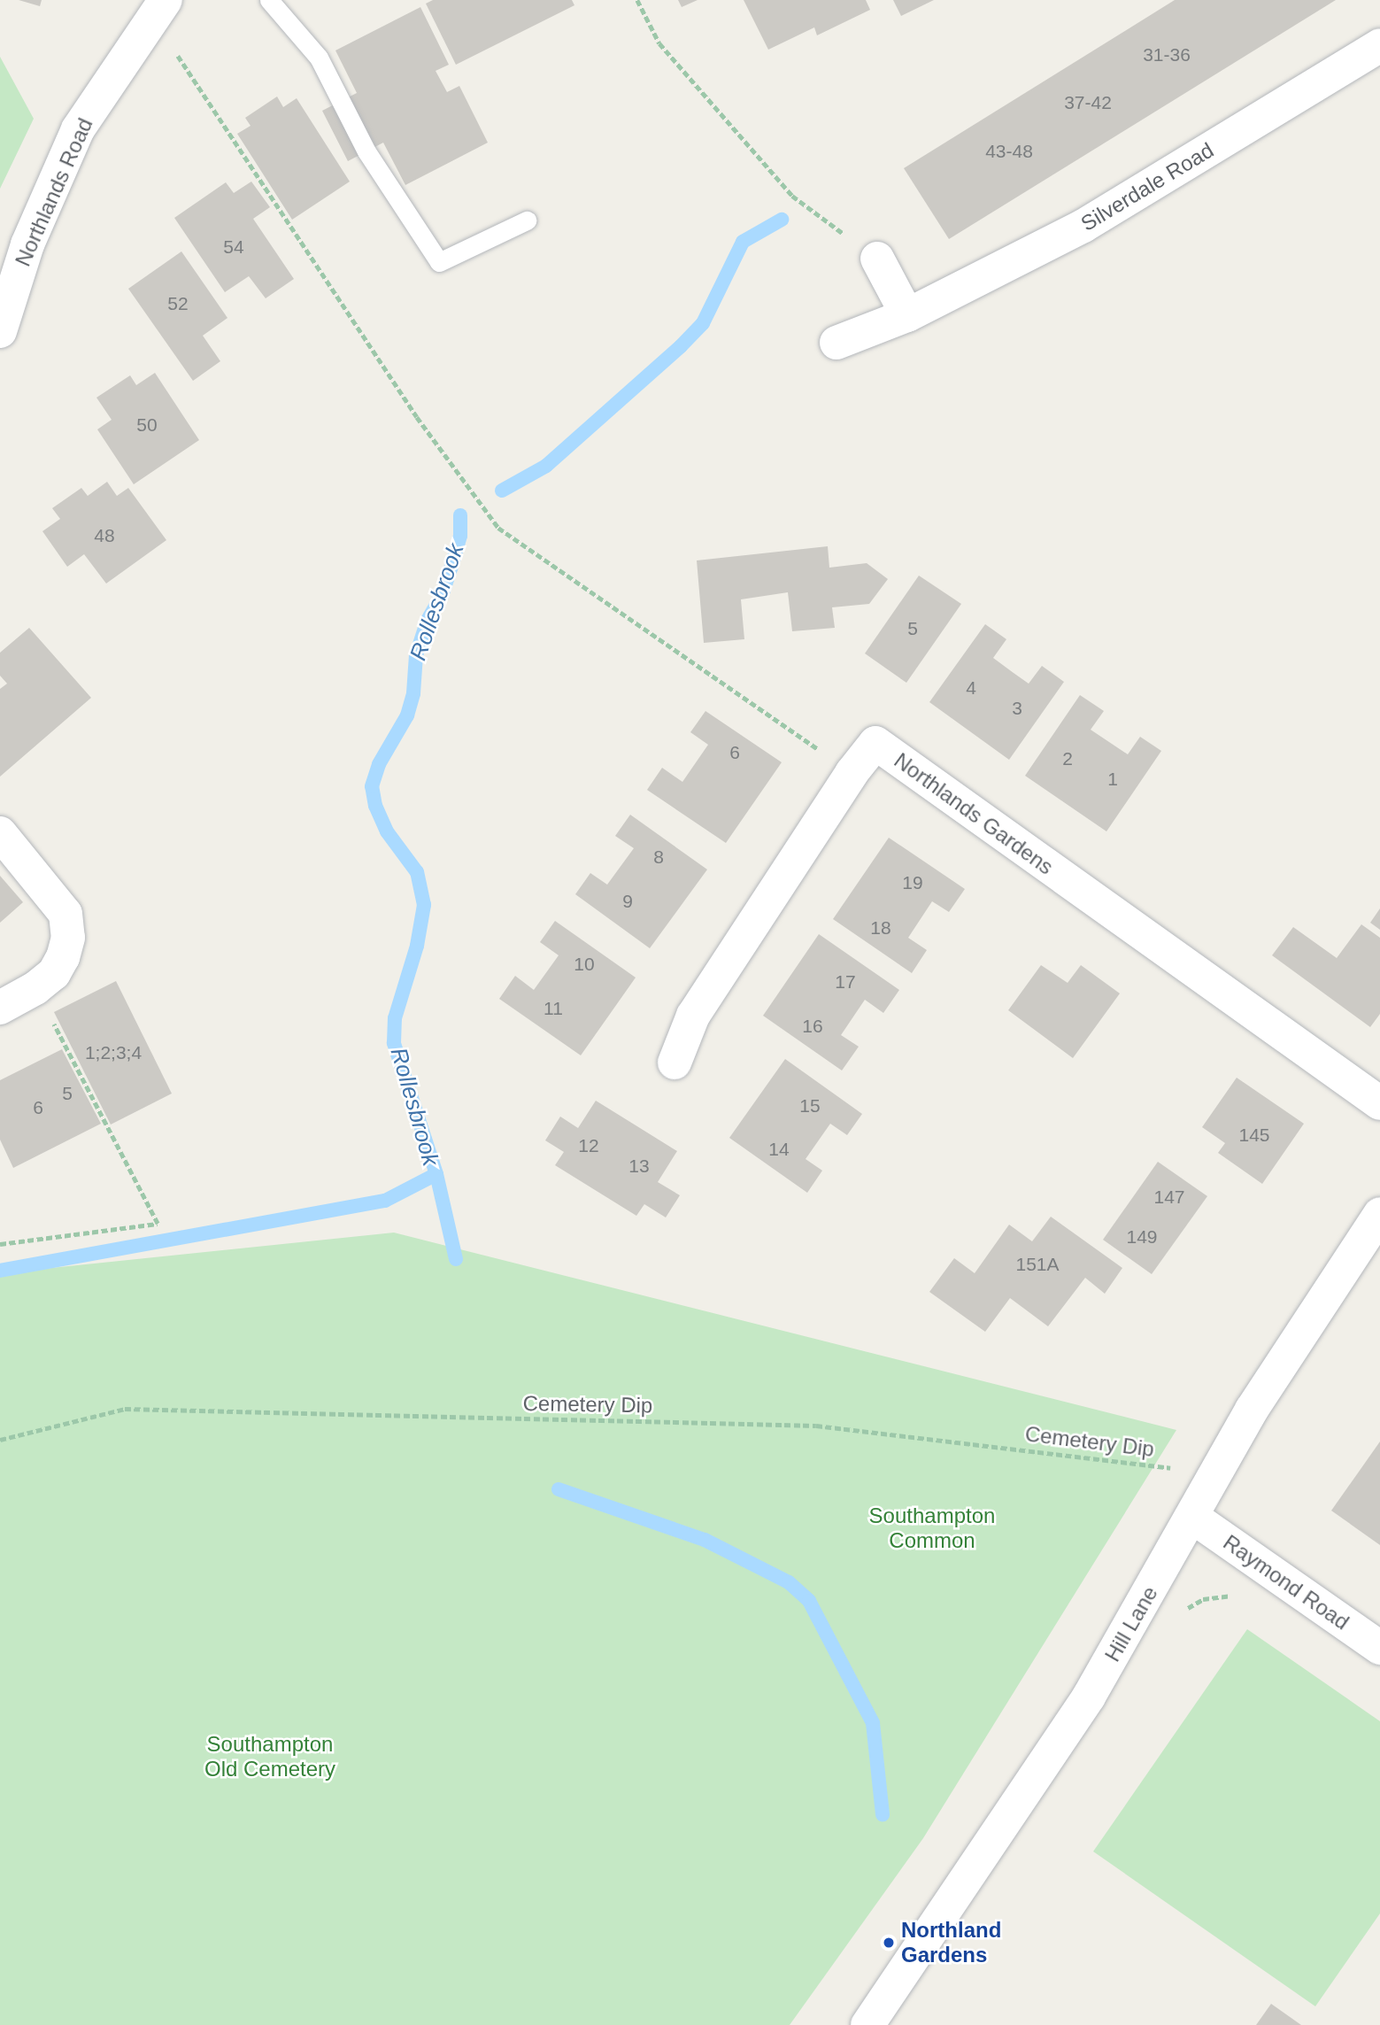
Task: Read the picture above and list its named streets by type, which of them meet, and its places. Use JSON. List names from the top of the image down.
{
  "streets": {
    "street": [
      "Silverdale Road",
      "Northlands Road",
      "Northlands Gardens",
      "Raymond Road",
      "Hill Lane"
    ],
    "path": ["Cemetery Dip"]
  },
  "crossings": [
    ["Raymond Road", "Hill Lane"]
  ],
  "water": ["Rollesbrook"],
  "parks": ["Southampton Common", "Southampton Old Cemetery"],
  "places": ["Northland Gardens"],
  "house_numbers": [
    "31-36",
    "37-42",
    "43-48",
    "54",
    "52",
    "50",
    "48",
    "5",
    "4",
    "3",
    "6",
    "2",
    "1",
    "8",
    "19",
    "9",
    "18",
    "10",
    "17",
    "11",
    "16",
    "1;2;3;4",
    "5",
    "15",
    "6",
    "145",
    "12",
    "14",
    "13",
    "147",
    "149",
    "151A"
  ]
}
